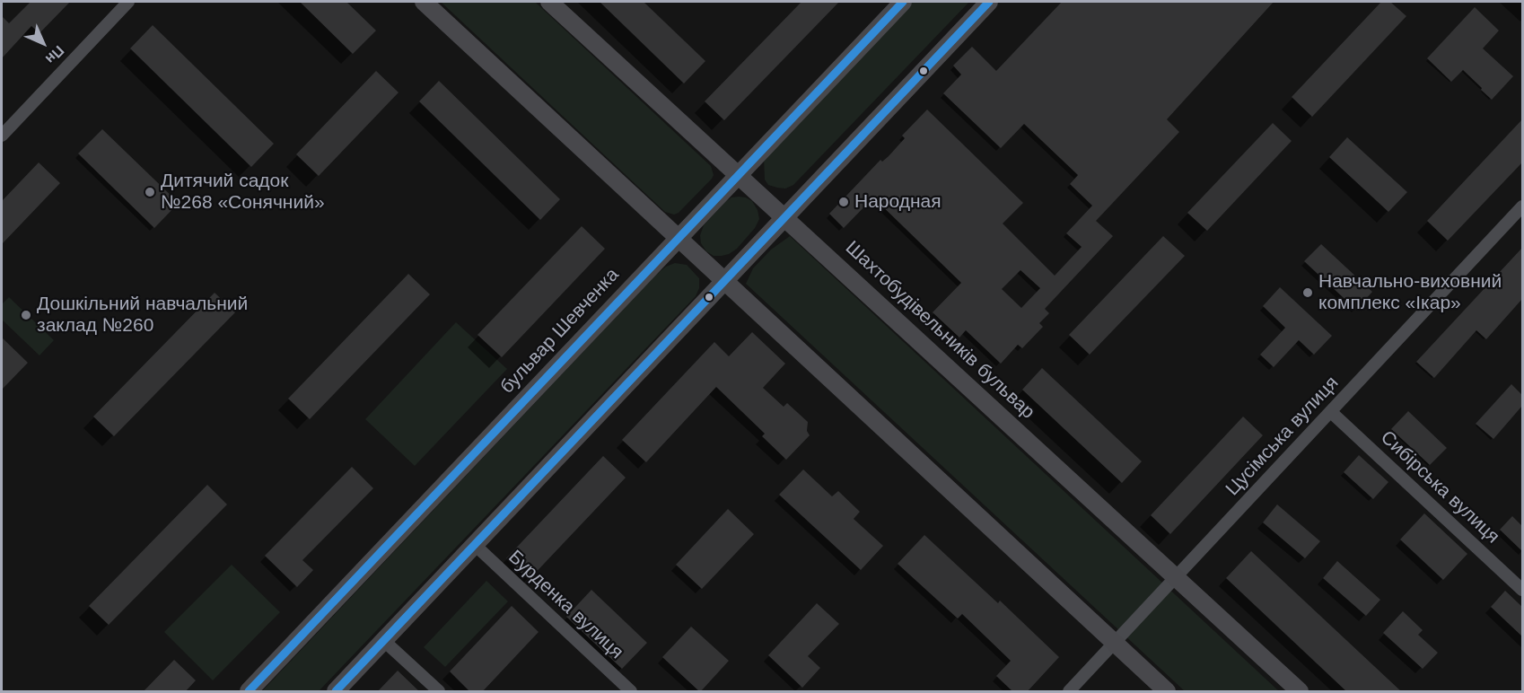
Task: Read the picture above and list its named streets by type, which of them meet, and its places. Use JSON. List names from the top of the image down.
{
  "streets": {
    "main road": ["Шахтобудівельників бульвар", "бульвар Шевченка"],
    "street": ["Цусімська вулиця", "Сибірська вулиця", "Бурденка вулиця"]
  },
  "crossings": [
    ["Шахтобудівельників бульвар", "бульвар Шевченка"],
    ["Шахтобудівельників бульвар", "Цусімська вулиця"],
    ["Цусімська вулиця", "Сибірська вулиця"]
  ],
  "places": [
    "Дитячий садок №268 «Сонячний»",
    "Народная",
    "Навчально-виховний комплекс «Ікар»",
    "Дошкільний навчальний заклад №260"
  ],
  "north": "bottom right"
}
